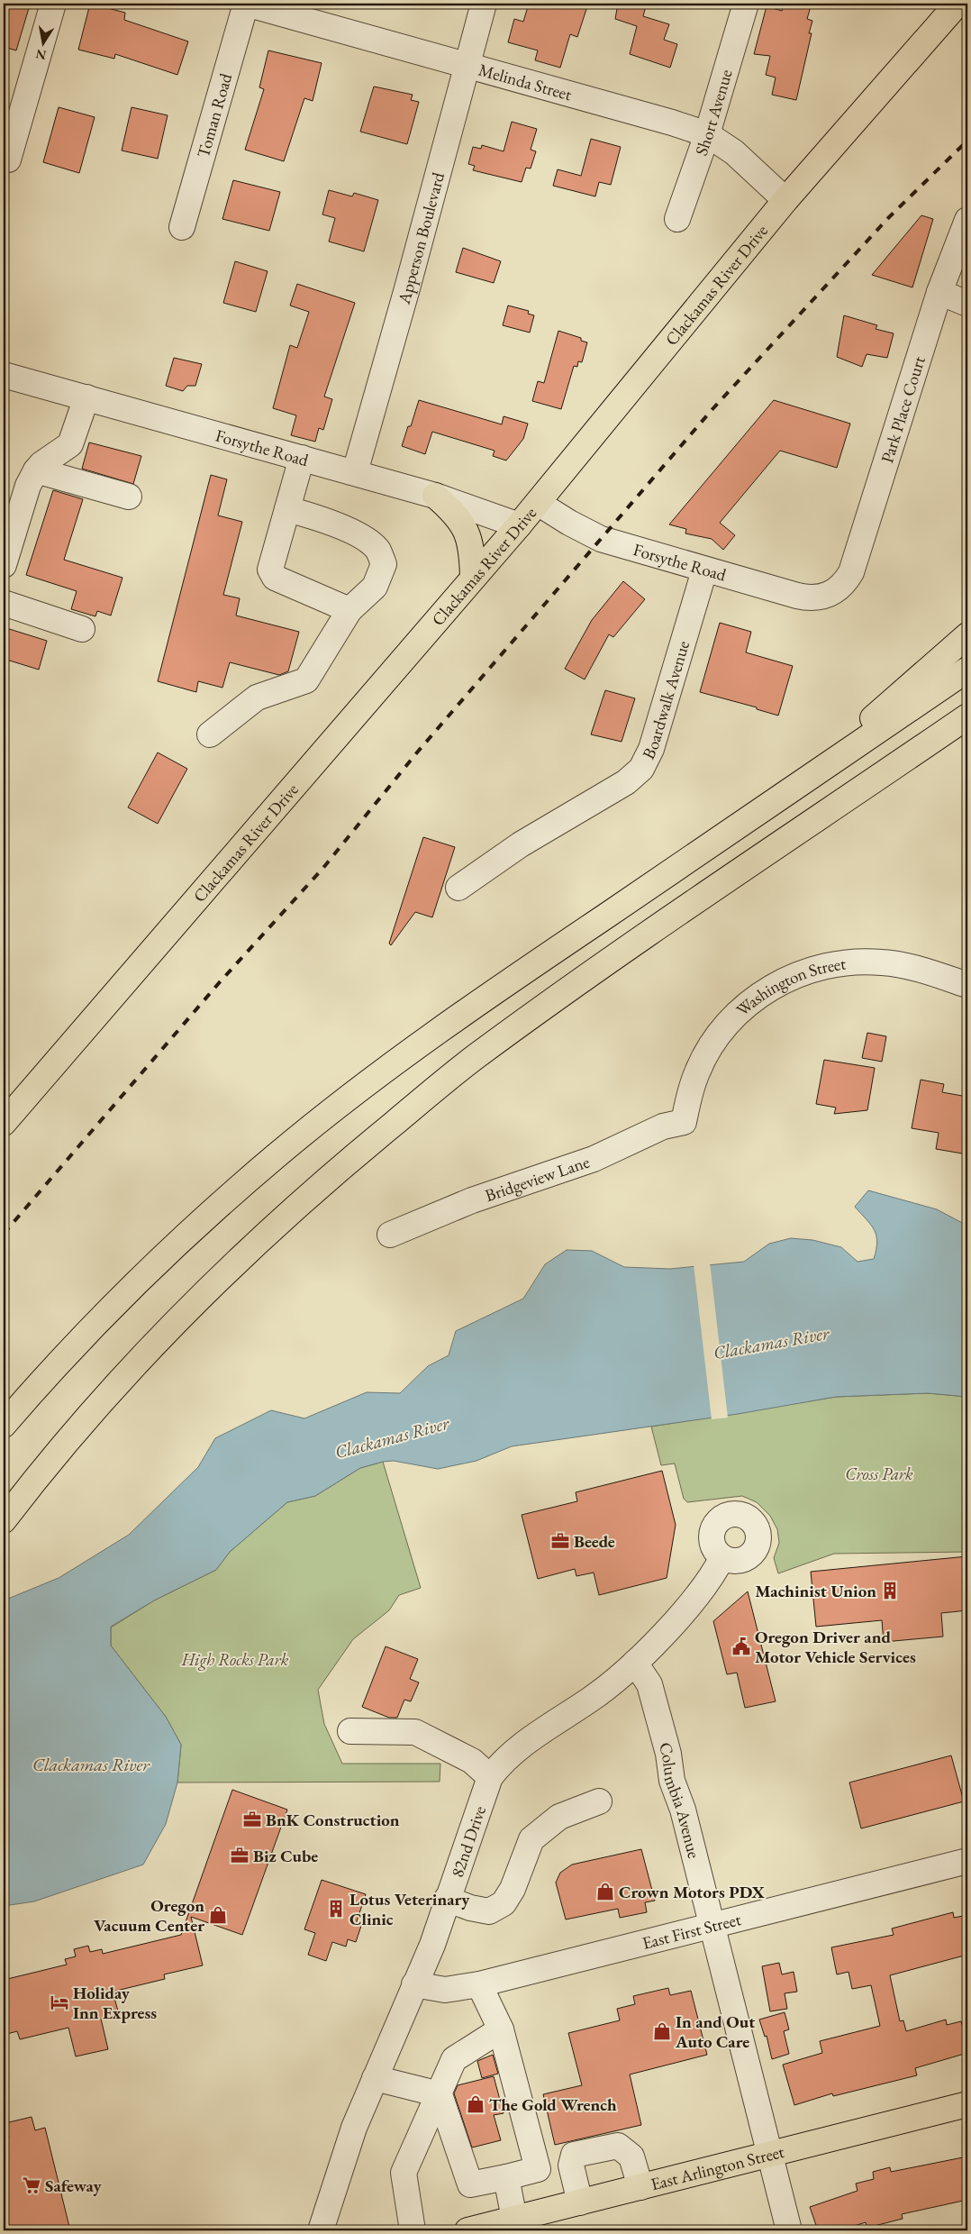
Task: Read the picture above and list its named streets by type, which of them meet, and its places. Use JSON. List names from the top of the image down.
{
  "streets": {
    "main road": ["Clackamas River Drive", "East Arlington Street"],
    "street": [
      "Melinda Street",
      "Short Avenue",
      "Toman Road",
      "Apperson Boulevard",
      "Park Place Court",
      "Forsythe Road",
      "Boardwalk Avenue",
      "Washington Street",
      "Bridgeview Lane",
      "Columbia Avenue",
      "82nd Drive",
      "East First Street"
    ]
  },
  "crossings": [
    ["Melinda Street", "Short Avenue"],
    ["Melinda Street", "Toman Road"],
    ["Melinda Street", "Apperson Boulevard"],
    ["Melinda Street", "Clackamas River Drive"],
    ["Apperson Boulevard", "Forsythe Road"],
    ["Clackamas River Drive", "Forsythe Road"],
    ["Park Place Court", "Forsythe Road"],
    ["Forsythe Road", "Boardwalk Avenue"],
    ["Washington Street", "Bridgeview Lane"],
    ["Columbia Avenue", "82nd Drive"],
    ["Columbia Avenue", "East First Street"],
    ["Columbia Avenue", "East Arlington Street"],
    ["82nd Drive", "East First Street"]
  ],
  "water": ["Clackamas River"],
  "parks": ["Cross Park", "High Rocks Park"],
  "places": {
    "office": ["Beede", "BnK Construction", "Biz Cube"],
    "building": ["Machinist Union", "Lotus Veterinary Clinic"],
    "public building": ["Oregon Driver and Motor Vehicle Services"],
    "shop": [
      "Crown Motors PDX",
      "Oregon Vacuum Center",
      "In and Out Auto Care",
      "The Gold Wrench"
    ],
    "hotel": ["Holiday Inn Express"],
    "supermarket": ["Safeway"]
  },
  "north": "bottom"
}
